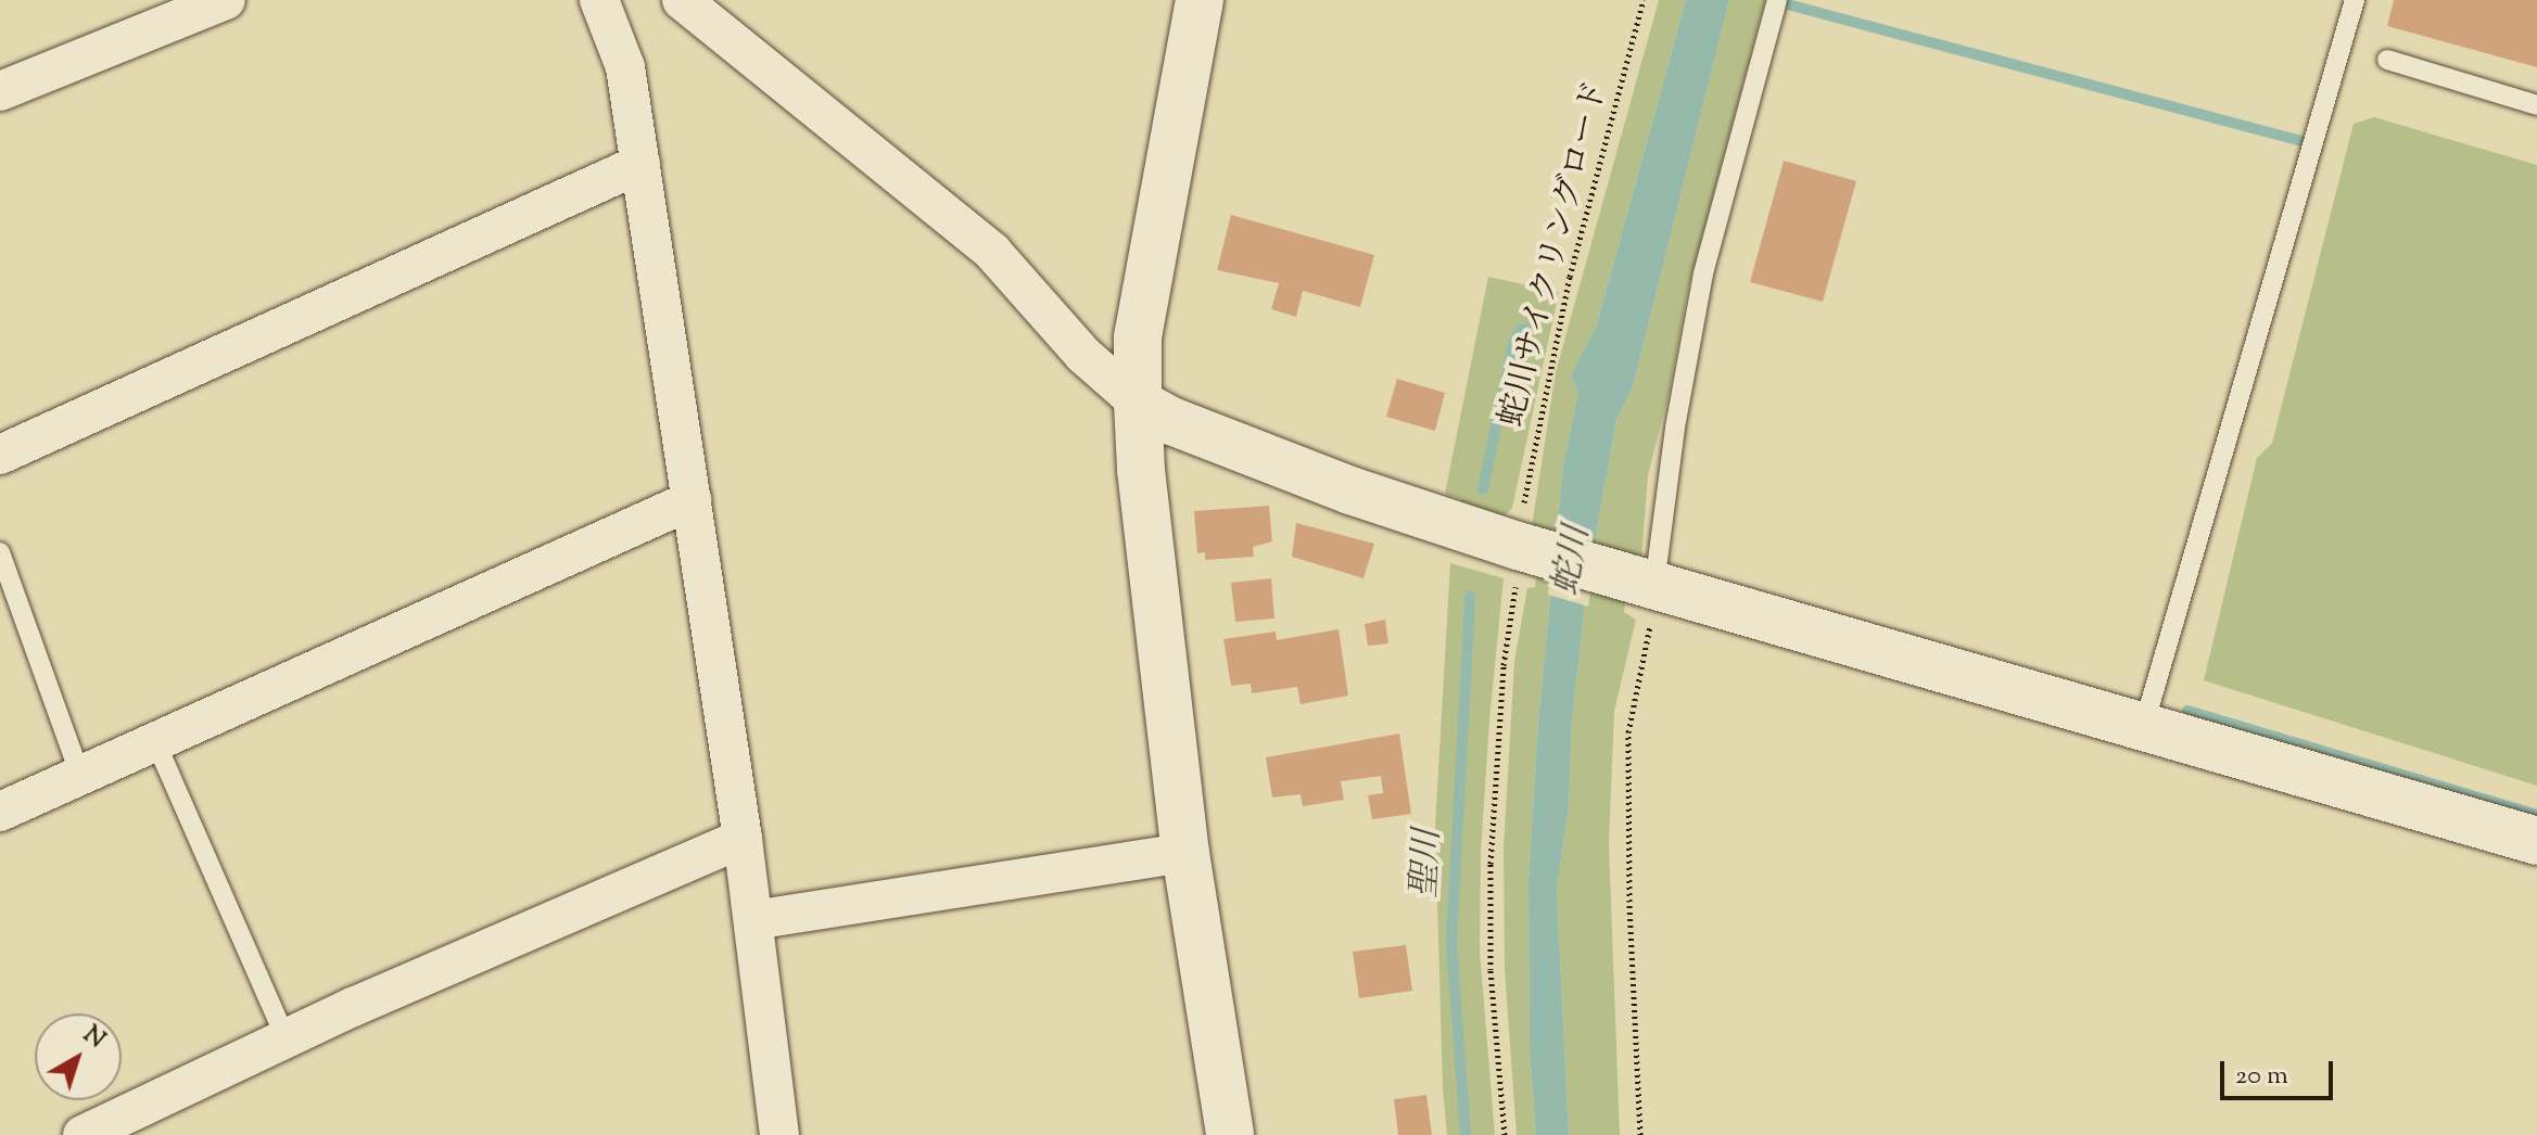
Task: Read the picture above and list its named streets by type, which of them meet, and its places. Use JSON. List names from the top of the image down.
{
  "streets": {
    "path": ["蛇川サイクリングロード"]
  },
  "water": ["蛇川", "聖川"],
  "scale_bar": "20 m",
  "north": "top right"
}
